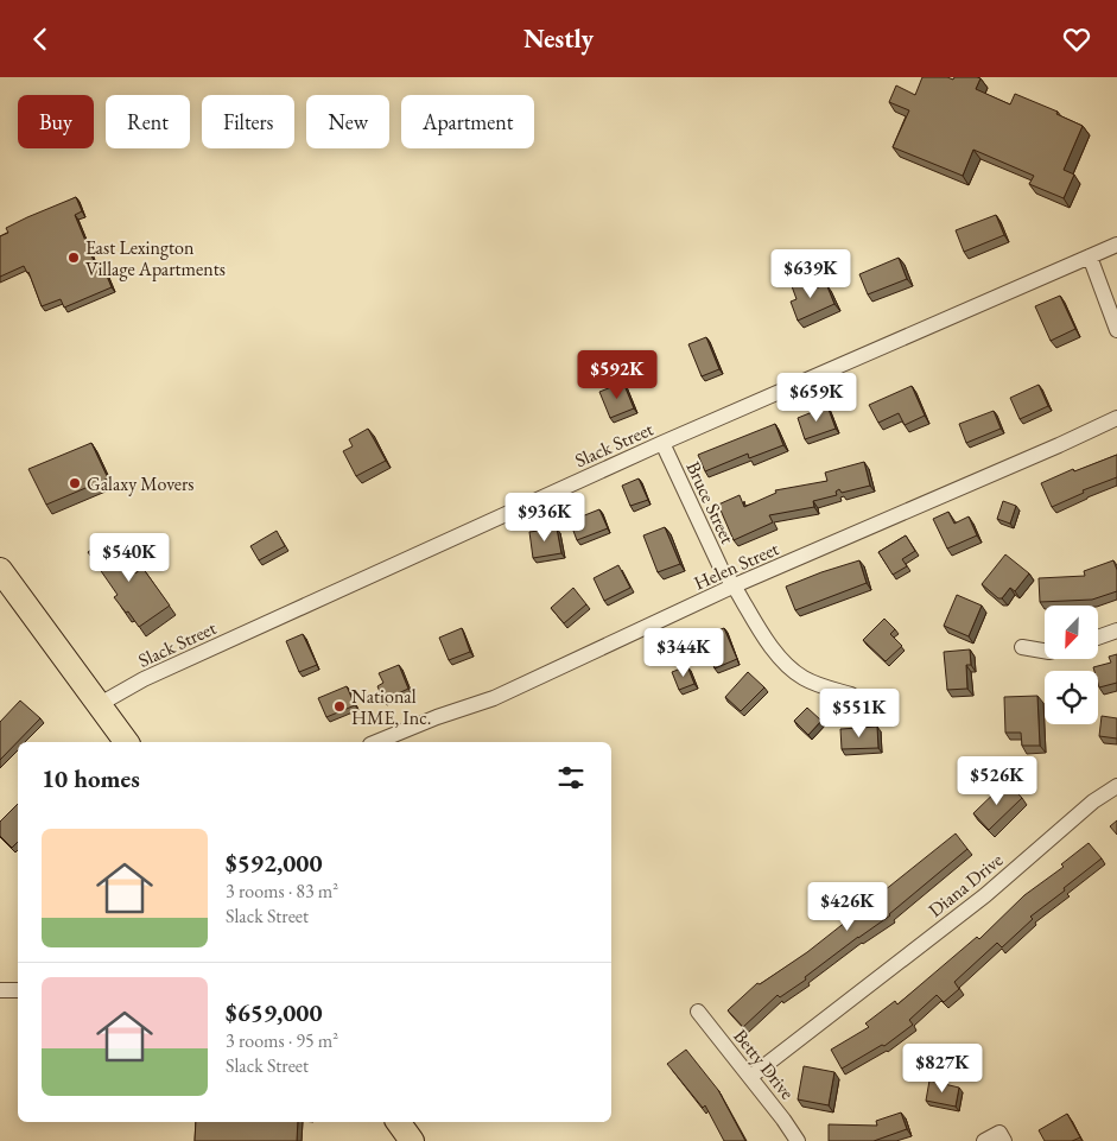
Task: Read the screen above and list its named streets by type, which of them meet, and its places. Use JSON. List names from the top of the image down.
{
  "streets": {
    "street": [
      "Slack Street",
      "Bruce Street",
      "Helen Street",
      "Diana Drive",
      "Betty Drive"
    ]
  },
  "crossings": [
    ["Slack Street", "Bruce Street"],
    ["Bruce Street", "Helen Street"],
    ["Diana Drive", "Betty Drive"]
  ],
  "places": ["East Lexington Village Apartments", "Galaxy Movers", "National HME, Inc."],
  "north": "bottom left",
  "page": {
    "header": "Nestly",
    "chip": [
      "Buy",
      "Rent",
      "Filters",
      "New",
      "Apartment"
    ],
    "price": [
      "$639K",
      "$592K",
      "$659K",
      "$936K",
      "$540K",
      "$344K",
      "$551K",
      "$526K",
      "$426K",
      "$827K"
    ],
    "heading": "10 homes",
    "list": [
      {
        "name": "$592,000",
        "note": "3 rooms · 83 m² · Slack Street"
      },
      {
        "name": "$659,000",
        "note": "3 rooms · 95 m² · Slack Street"
      }
    ]
  }
}
